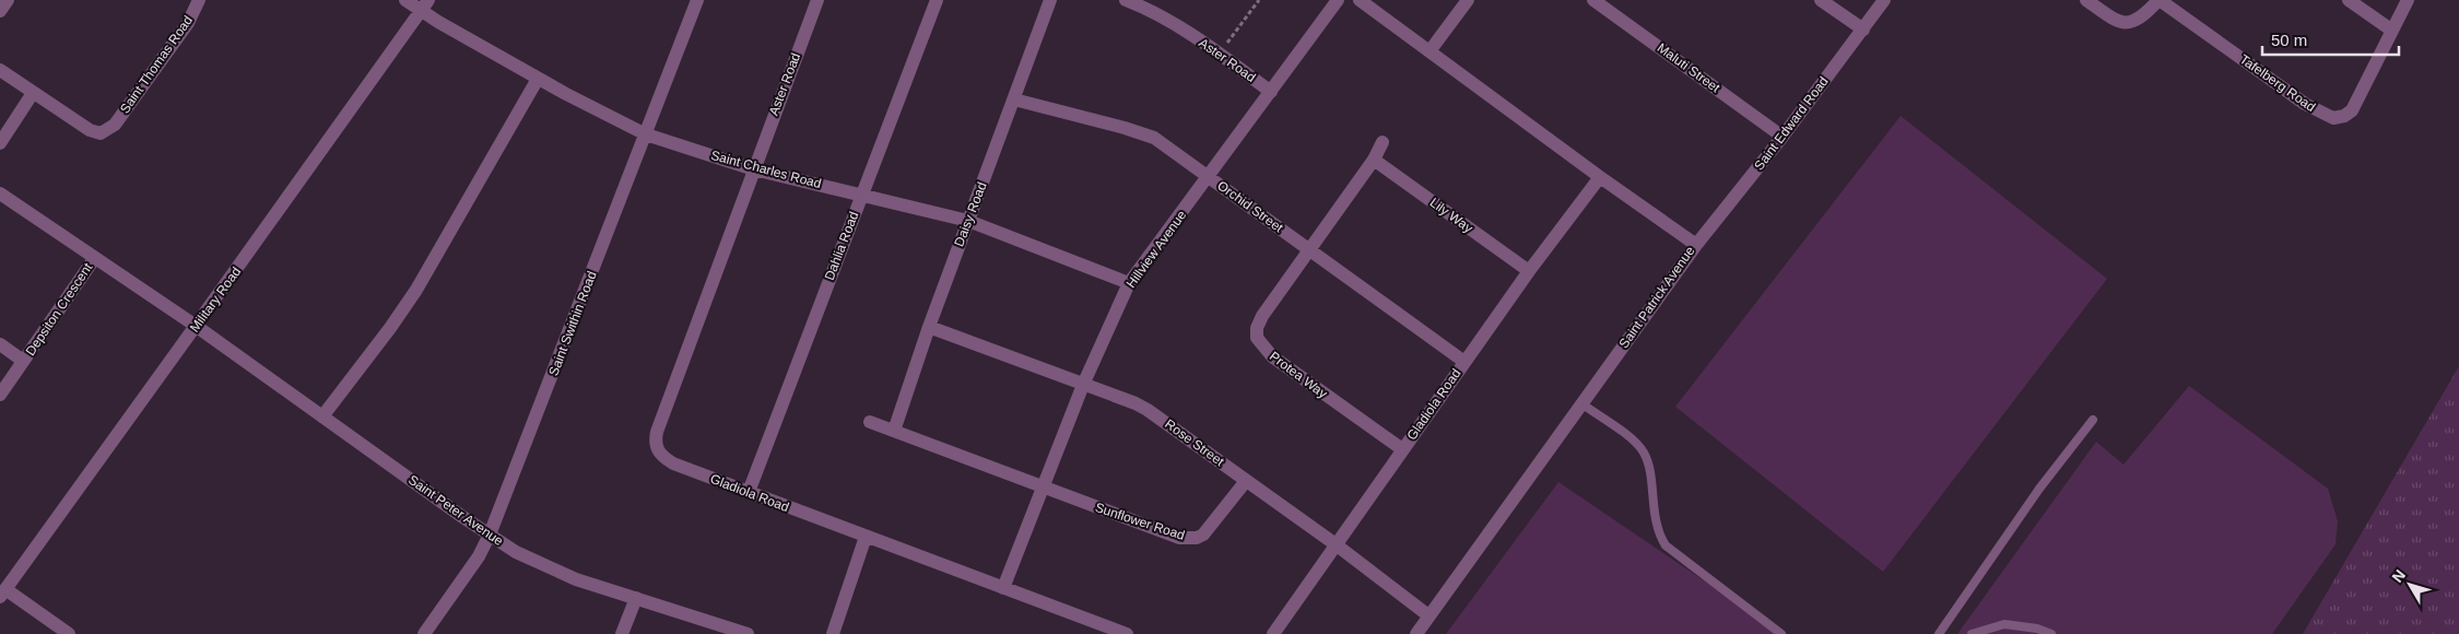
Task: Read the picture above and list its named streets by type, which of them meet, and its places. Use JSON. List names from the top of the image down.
{
  "streets": {
    "street": [
      "Aster Road",
      "Saint Thomas Road",
      "Maluti Street",
      "Tafelberg Road",
      "Saint Edward Road",
      "Saint Charles Road",
      "Orchid Street",
      "Daisy Road",
      "Lily Way",
      "Dahlia Road",
      "Hillview Avenue",
      "Saint Patrick Avenue",
      "Military Road",
      "Depsiton Crescent",
      "Saint Swithin Road",
      "Protea Way",
      "Gladiola Road",
      "Rose Street",
      "Saint Peter Avenue",
      "Sunflower Road"
    ]
  },
  "crossings": [
    ["Aster Road", "Saint Charles Road"],
    ["Aster Road", "Hillview Avenue"],
    ["Aster Road", "Gladiola Road"],
    ["Maluti Street", "Saint Edward Road"],
    ["Saint Edward Road", "Saint Patrick Avenue"],
    ["Saint Charles Road", "Daisy Road"],
    ["Saint Charles Road", "Dahlia Road"],
    ["Saint Charles Road", "Hillview Avenue"],
    ["Saint Charles Road", "Military Road"],
    ["Saint Charles Road", "Saint Swithin Road"],
    ["Saint Charles Road", "Gladiola Road"],
    ["Orchid Street", "Daisy Road"],
    ["Orchid Street", "Hillview Avenue"],
    ["Orchid Street", "Protea Way"],
    ["Orchid Street", "Gladiola Road"],
    ["Daisy Road", "Rose Street"],
    ["Lily Way", "Gladiola Road"],
    ["Dahlia Road", "Gladiola Road"],
    ["Hillview Avenue", "Gladiola Road"],
    ["Hillview Avenue", "Rose Street"],
    ["Hillview Avenue", "Sunflower Road"],
    ["Saint Patrick Avenue", "Gladiola Road"],
    ["Saint Patrick Avenue", "Rose Street"],
    ["Military Road", "Depsiton Crescent"],
    ["Military Road", "Saint Peter Avenue"],
    ["Depsiton Crescent", "Saint Peter Avenue"],
    ["Saint Swithin Road", "Saint Peter Avenue"],
    ["Protea Way", "Gladiola Road"],
    ["Gladiola Road", "Rose Street"],
    ["Rose Street", "Sunflower Road"]
  ],
  "scale_bar": "50 m",
  "north": "top left"
}
